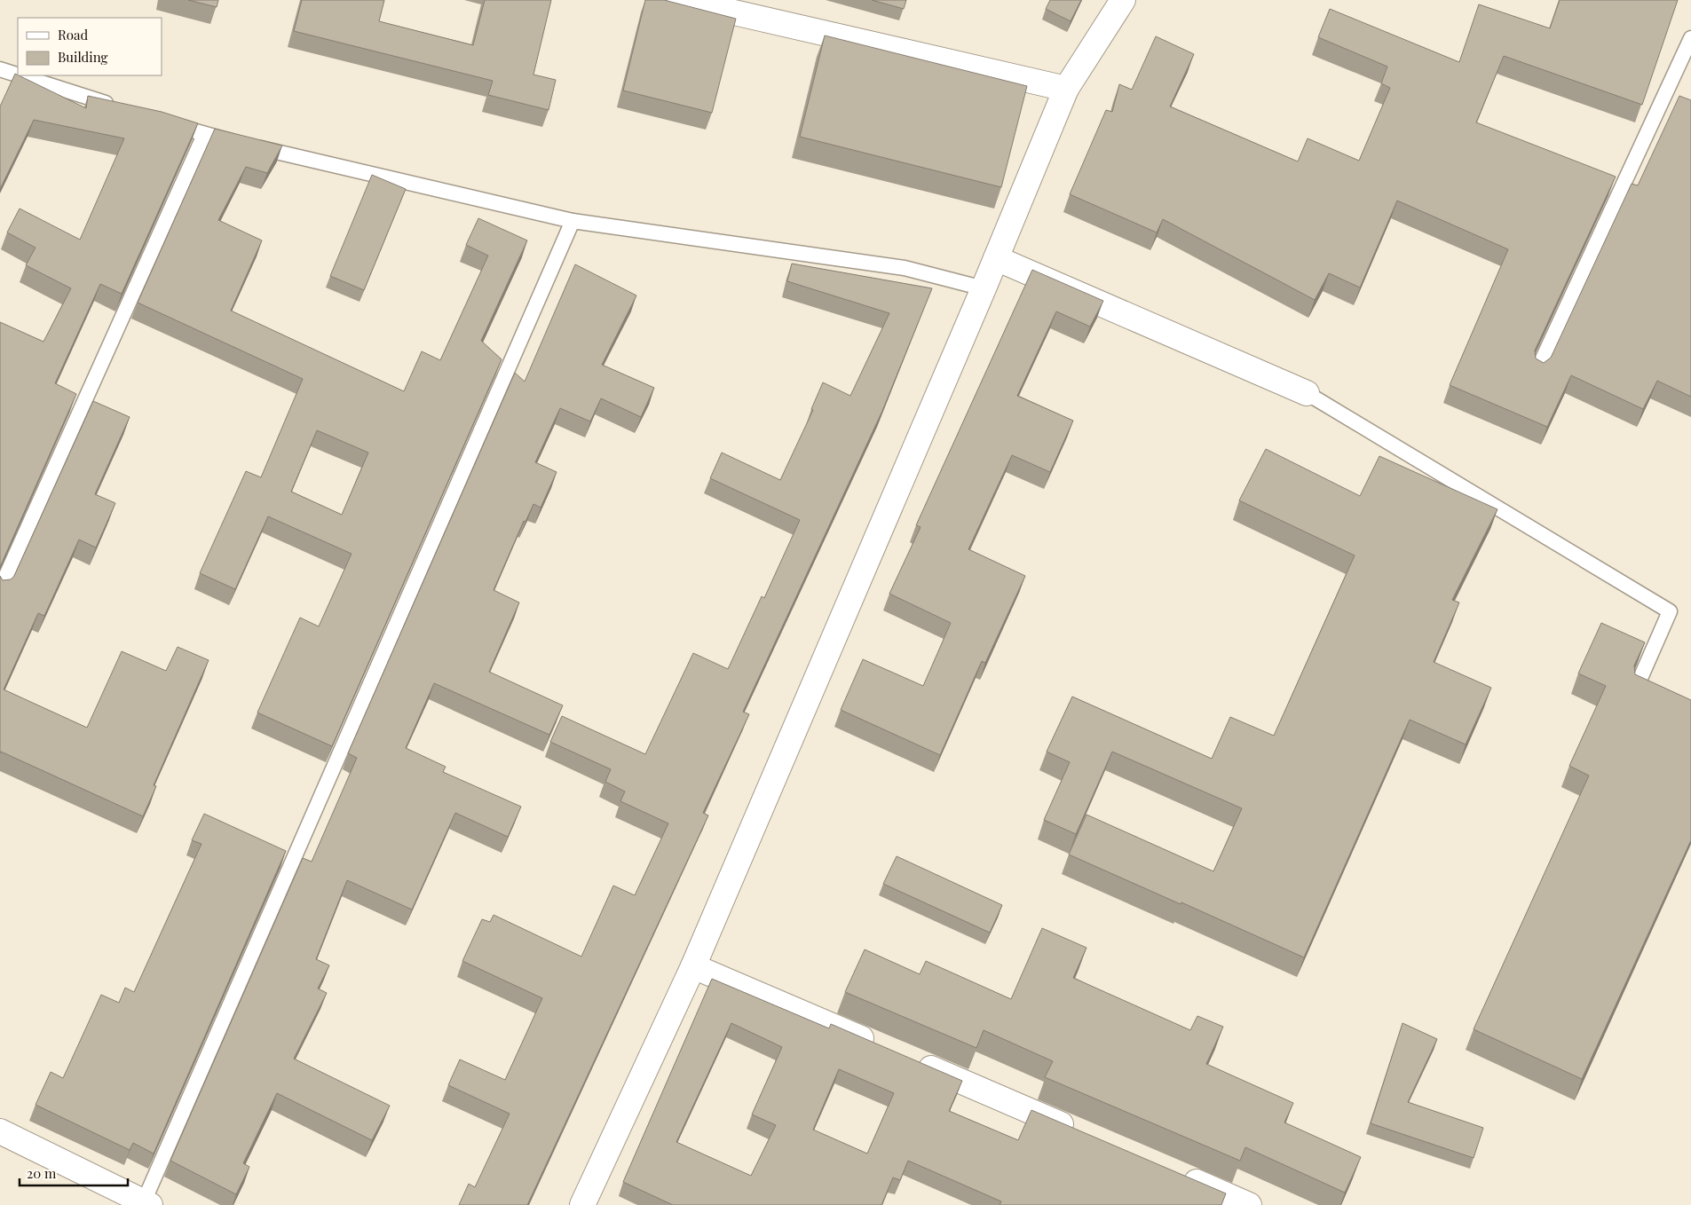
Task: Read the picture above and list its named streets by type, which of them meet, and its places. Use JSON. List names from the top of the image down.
{
  "legend": ["Road", "Building"],
  "scale_bar": "20 m"
}
